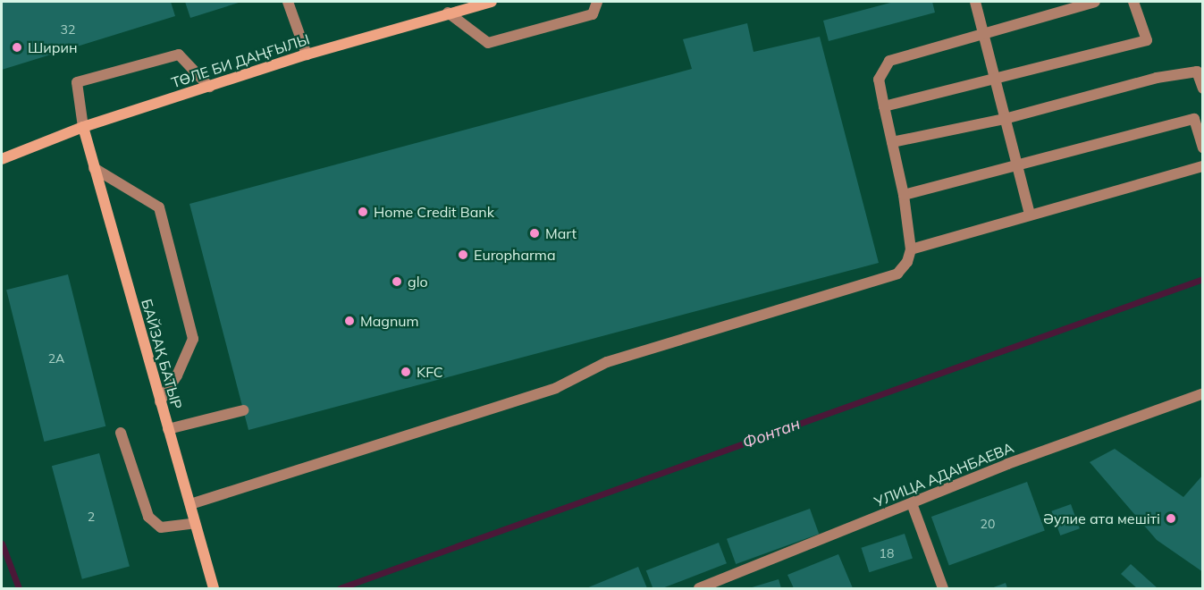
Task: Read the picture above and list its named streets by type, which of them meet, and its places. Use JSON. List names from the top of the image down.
{
  "streets": {
    "street": ["ТӨЛЕ БИ ДАҢҒЫЛЫ", "БАЙЗАҚ БАТЫР", "УЛИЦА АДАНБАЕВА"]
  },
  "crossings": [
    ["ТӨЛЕ БИ ДАҢҒЫЛЫ", "БАЙЗАҚ БАТЫР"]
  ],
  "water": ["Фонтан"],
  "places": [
    "Ширин",
    "Home Credit Bank",
    "Mart",
    "Europharma",
    "glo",
    "Magnum",
    "KFC",
    "Әулие ата мешіті"
  ],
  "house_numbers": [
    "32",
    "2А",
    "2",
    "20",
    "18"
  ]
}
